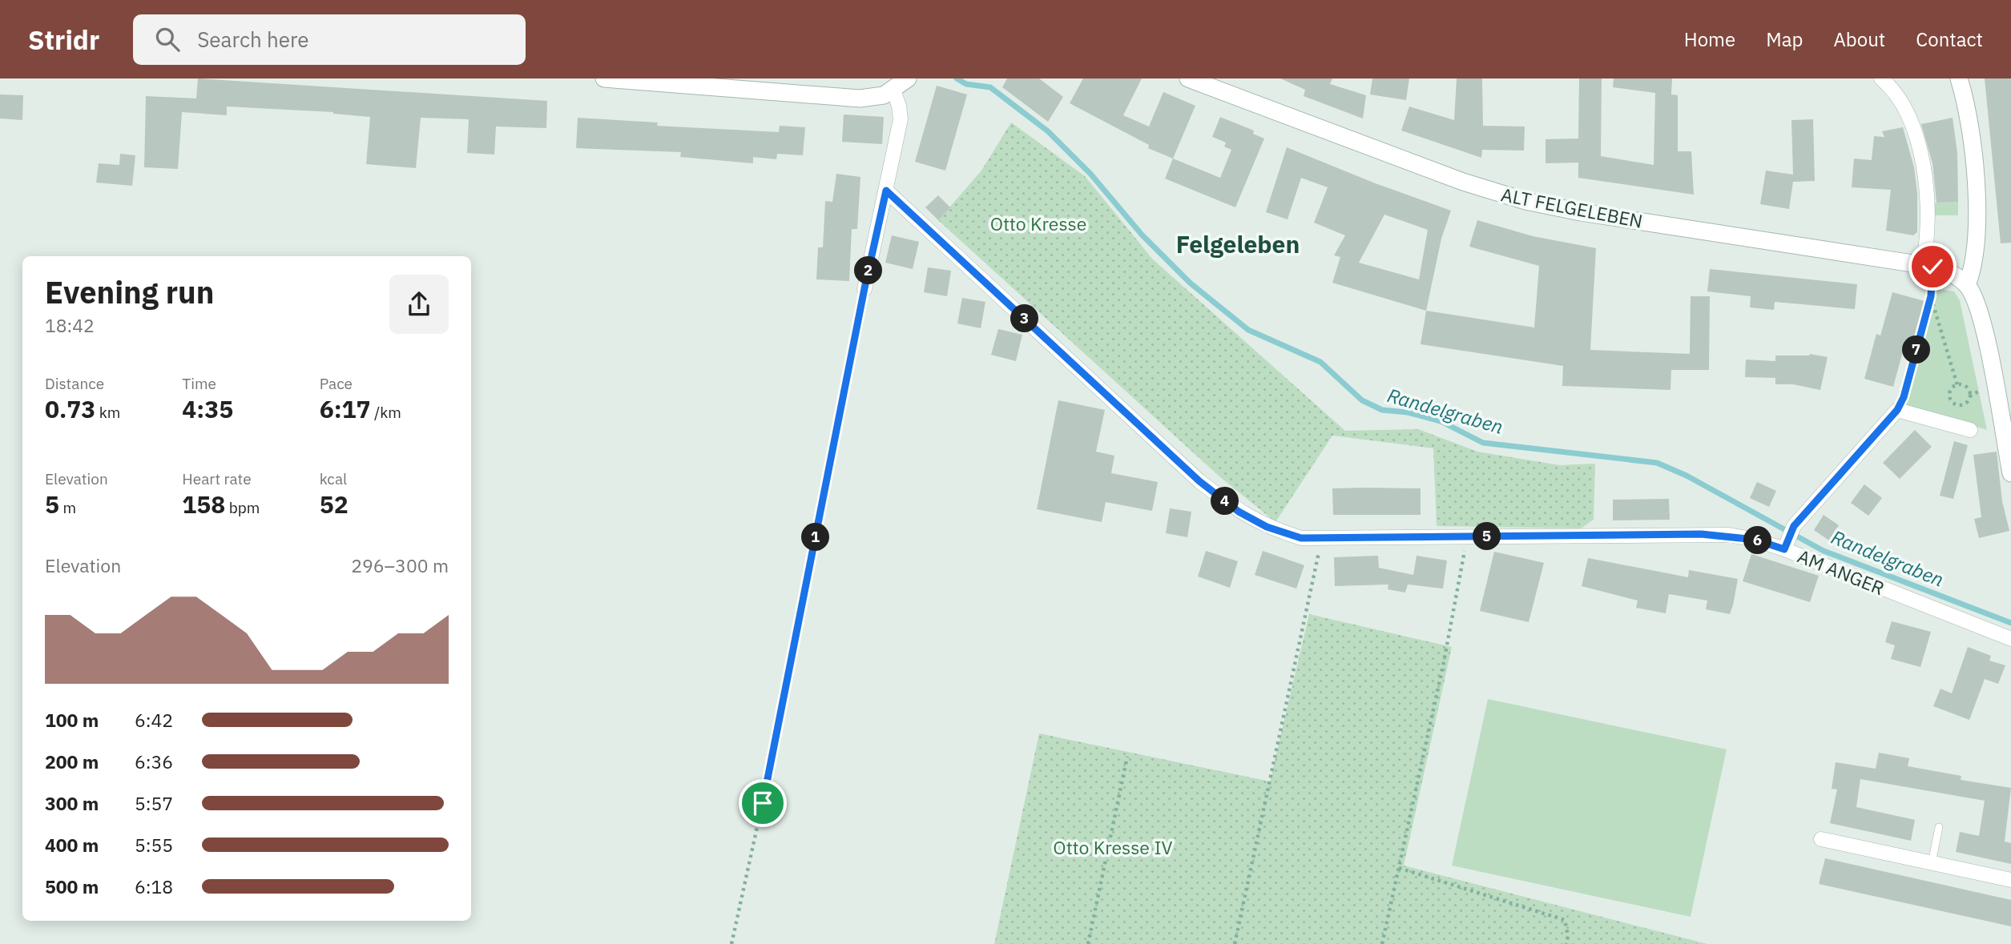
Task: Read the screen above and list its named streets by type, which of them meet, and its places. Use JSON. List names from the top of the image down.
{
  "streets": {
    "street": ["ALT FELGELEBEN", "AM ANGER"]
  },
  "districts": ["Felgeleben"],
  "water": ["Randelgraben"],
  "parks": ["Otto Kresse", "Otto Kresse IV"],
  "page": {
    "header": "Stridr",
    "search": "Search here",
    "nav": [
      "Home",
      "Map",
      "About",
      "Contact"
    ],
    "pins": [
      "2",
      "3",
      "7",
      "4",
      "5",
      "1",
      "6"
    ],
    "heading": ["Evening run", "18:42"],
    "stats": [
      ["Distance", "0.73 km"],
      ["Time", "4:35"],
      ["Pace", "6:17 /km"],
      ["Elevation", "5 m"],
      ["Heart rate", "158 bpm"],
      ["kcal", "52"]
    ],
    "chart": ["Elevation", "296–300 m"],
    "list": [
      {
        "name": "100 m",
        "note": "6:42"
      },
      {
        "name": "200 m",
        "note": "6:36"
      },
      {
        "name": "300 m",
        "note": "5:57"
      },
      {
        "name": "400 m",
        "note": "5:55"
      },
      {
        "name": "500 m",
        "note": "6:18"
      }
    ]
  }
}
